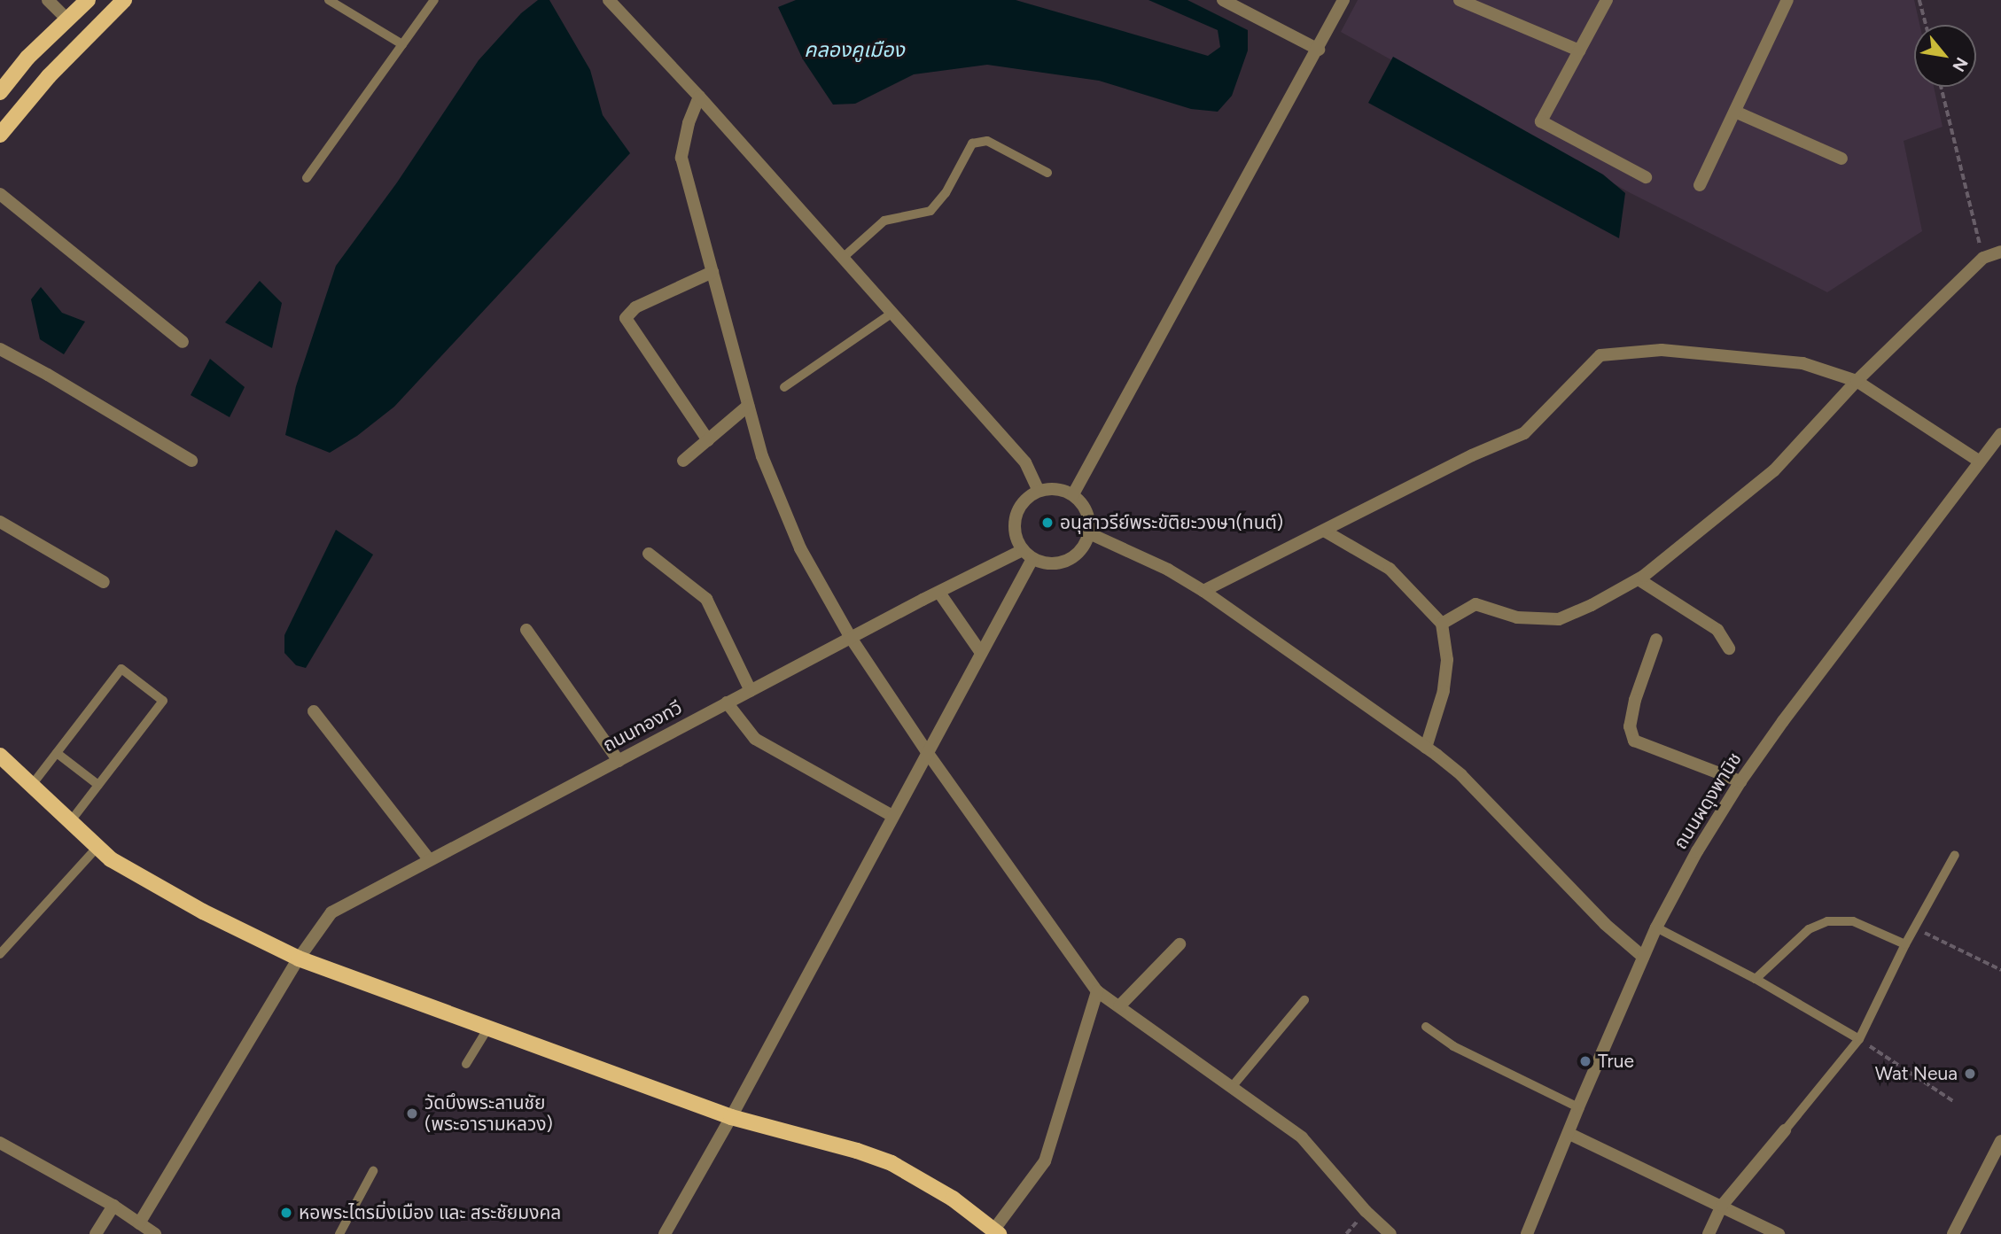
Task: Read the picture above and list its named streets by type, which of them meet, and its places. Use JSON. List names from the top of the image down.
{
  "streets": {
    "street": ["ถนนทองทวี", "ถนนผดุงพานิช"]
  },
  "water": ["คลองคูเมือง"],
  "places": [
    "อนุสาวรีย์พระขัติยะวงษา(ทนต์)",
    "True",
    "Wat Neua",
    "วัดบึงพระลานชัย (พระอารามหลวง)",
    "หอพระไตรมิ่งเมือง และ สระชัยมงคล"
  ],
  "north": "bottom right"
}
